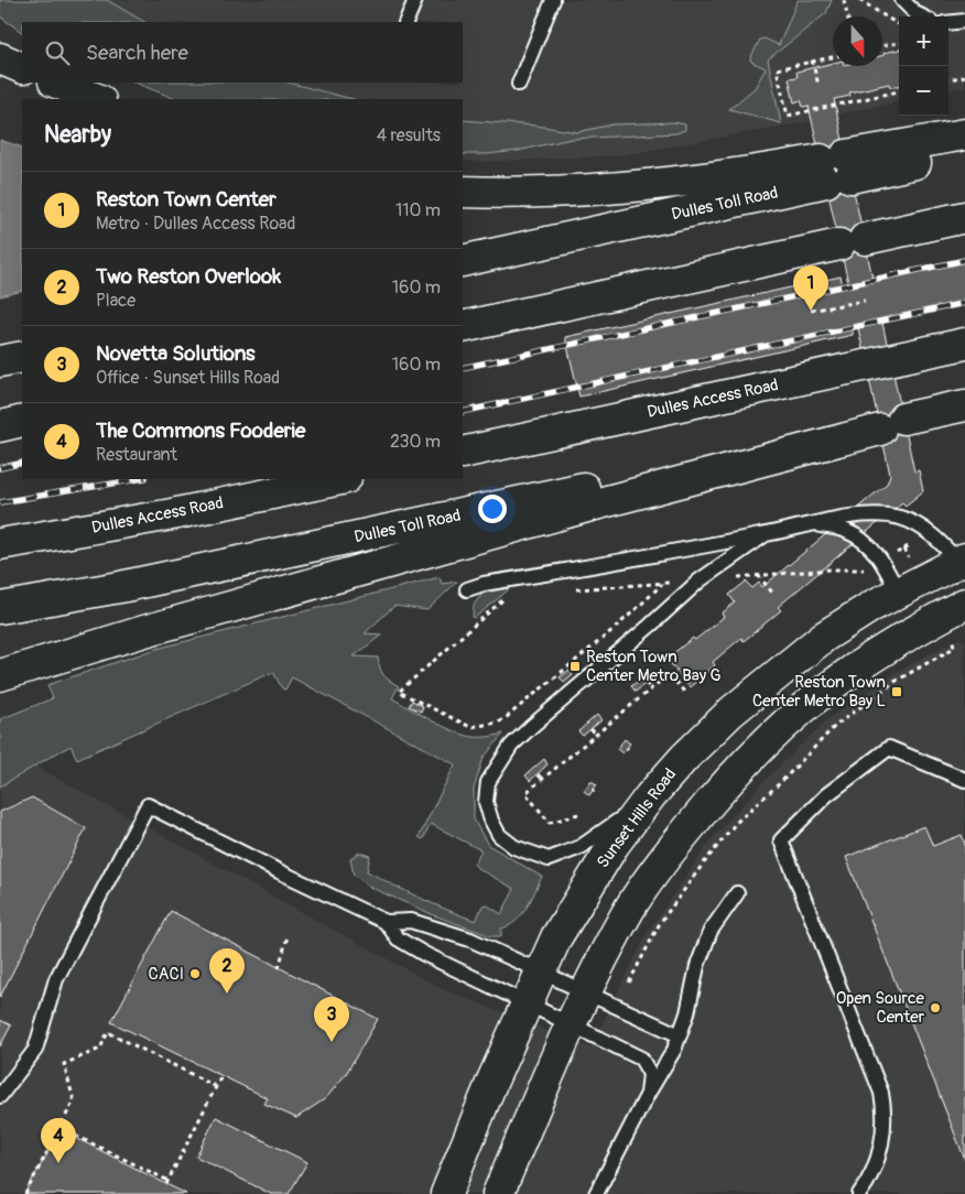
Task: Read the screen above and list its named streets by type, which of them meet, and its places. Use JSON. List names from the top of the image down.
{
  "streets": {
    "main road": ["Dulles Toll Road", "Dulles Access Road", "Sunset Hills Road"]
  },
  "places": {
    "transit": ["Reston Town Center Metro Bay G", "Reston Town Center Metro Bay L"],
    "other": ["CACI", "Open Source Center"]
  },
  "north": "bottom",
  "page": {
    "map_buttons": ["+", "−"],
    "search": "Search here",
    "heading": ["Nearby", "4 results"],
    "list": [
      {
        "mark": "1",
        "name": "Reston Town Center",
        "note": "Metro · Dulles Access Road",
        "value": "110 m"
      },
      {
        "mark": "2",
        "name": "Two Reston Overlook",
        "note": "Place",
        "value": "160 m"
      },
      {
        "mark": "3",
        "name": "Novetta Solutions",
        "note": "Office · Sunset Hills Road",
        "value": "160 m"
      },
      {
        "mark": "4",
        "name": "The Commons Fooderie",
        "note": "Restaurant",
        "value": "230 m"
      }
    ],
    "pins": [
      "1",
      "2",
      "3",
      "4"
    ]
  }
}
